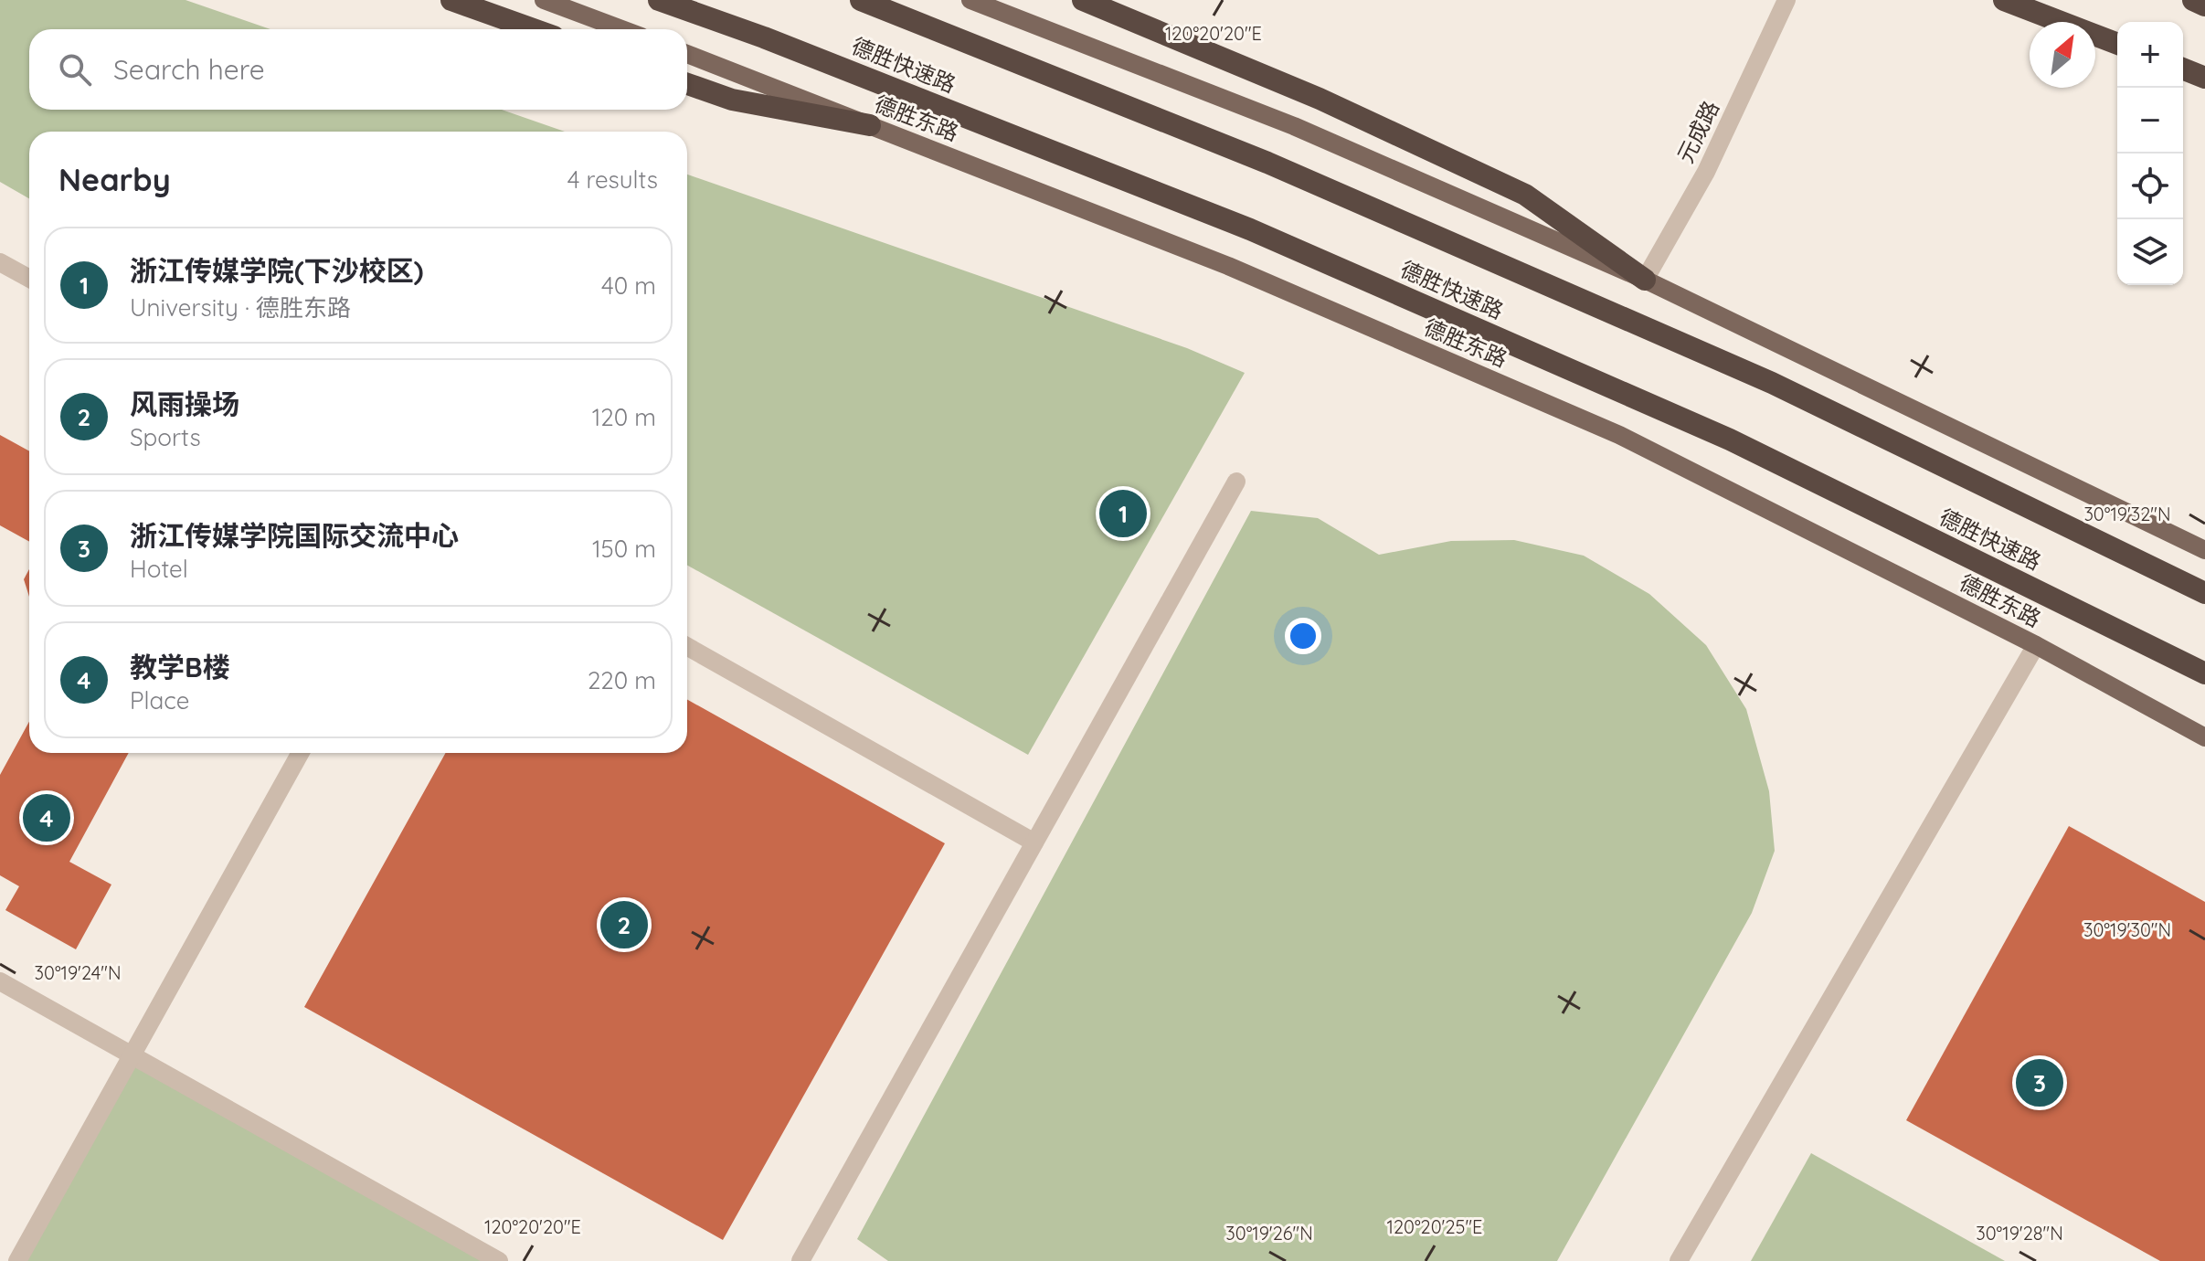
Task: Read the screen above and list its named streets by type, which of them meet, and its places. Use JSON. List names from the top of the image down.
{
  "streets": {
    "highway": ["德胜快速路"],
    "main road": ["德胜东路"],
    "street": ["元成路"]
  },
  "north": "top right",
  "page": {
    "map_buttons": ["+", "−"],
    "search": "Search here",
    "heading": ["Nearby", "4 results"],
    "list": [
      {
        "mark": "1",
        "name": "浙江传媒学院(下沙校区)",
        "note": "University · 德胜东路",
        "value": "40 m"
      },
      {
        "mark": "2",
        "name": "风雨操场",
        "note": "Sports",
        "value": "120 m"
      },
      {
        "mark": "3",
        "name": "浙江传媒学院国际交流中心",
        "note": "Hotel",
        "value": "150 m"
      },
      {
        "mark": "4",
        "name": "教学B楼",
        "note": "Place",
        "value": "220 m"
      }
    ],
    "pins": [
      "1",
      "4",
      "2",
      "3"
    ]
  },
  "coordinates": [
    "120°20'20\"E",
    "30°19'32\"N",
    "30°19'30\"N",
    "30°19'24\"N",
    "120°20'25\"E",
    "30°19'26\"N",
    "30°19'28\"N"
  ]
}
